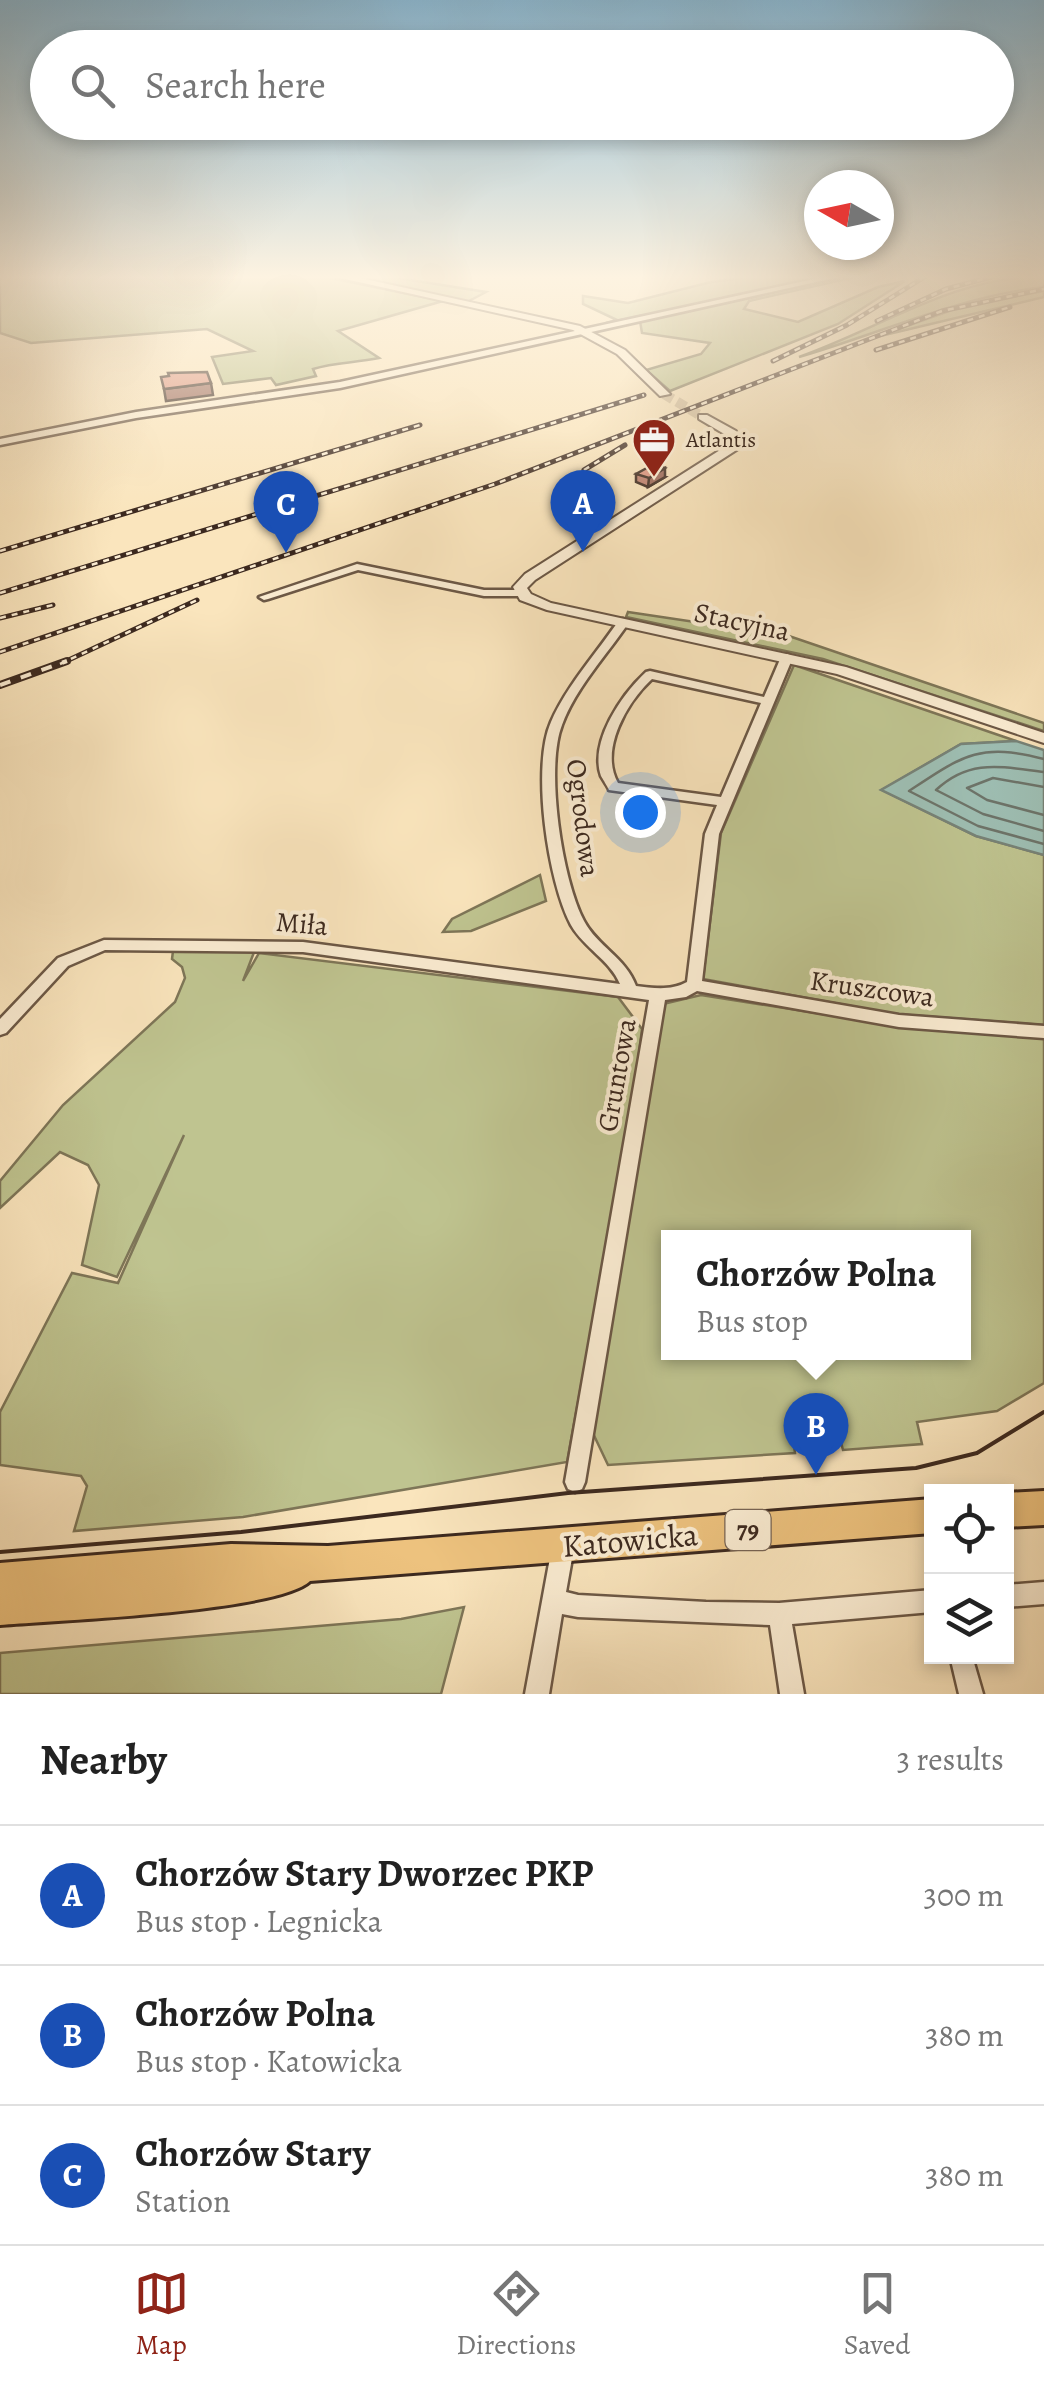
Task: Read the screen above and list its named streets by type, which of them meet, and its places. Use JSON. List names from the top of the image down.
{
  "streets": {
    "main road": ["79", "Katowicka"],
    "street": [
      "Stacyjna",
      "Ogrodowa",
      "Miła",
      "Kruszcowa",
      "Gruntowa"
    ]
  },
  "crossings": [
    ["Stacyjna", "Ogrodowa"],
    ["Ogrodowa", "Miła"],
    ["Kruszcowa", "Gruntowa"]
  ],
  "places": {
    "office": ["Atlantis"]
  },
  "north": "left",
  "page": {
    "search": "Search here",
    "pins": ["A", "C", "B"],
    "popup": ["Chorzów Polna", "Bus stop"],
    "heading": ["Nearby", "3 results"],
    "list": [
      {
        "mark": "A",
        "name": "Chorzów Stary Dworzec PKP",
        "note": "Bus stop · Legnicka",
        "value": "300 m"
      },
      {
        "mark": "B",
        "name": "Chorzów Polna",
        "note": "Bus stop · Katowicka",
        "value": "380 m"
      },
      {
        "mark": "C",
        "name": "Chorzów Stary",
        "note": "Station",
        "value": "380 m"
      }
    ],
    "nav": ["Map", "Directions", "Saved"]
  }
}
